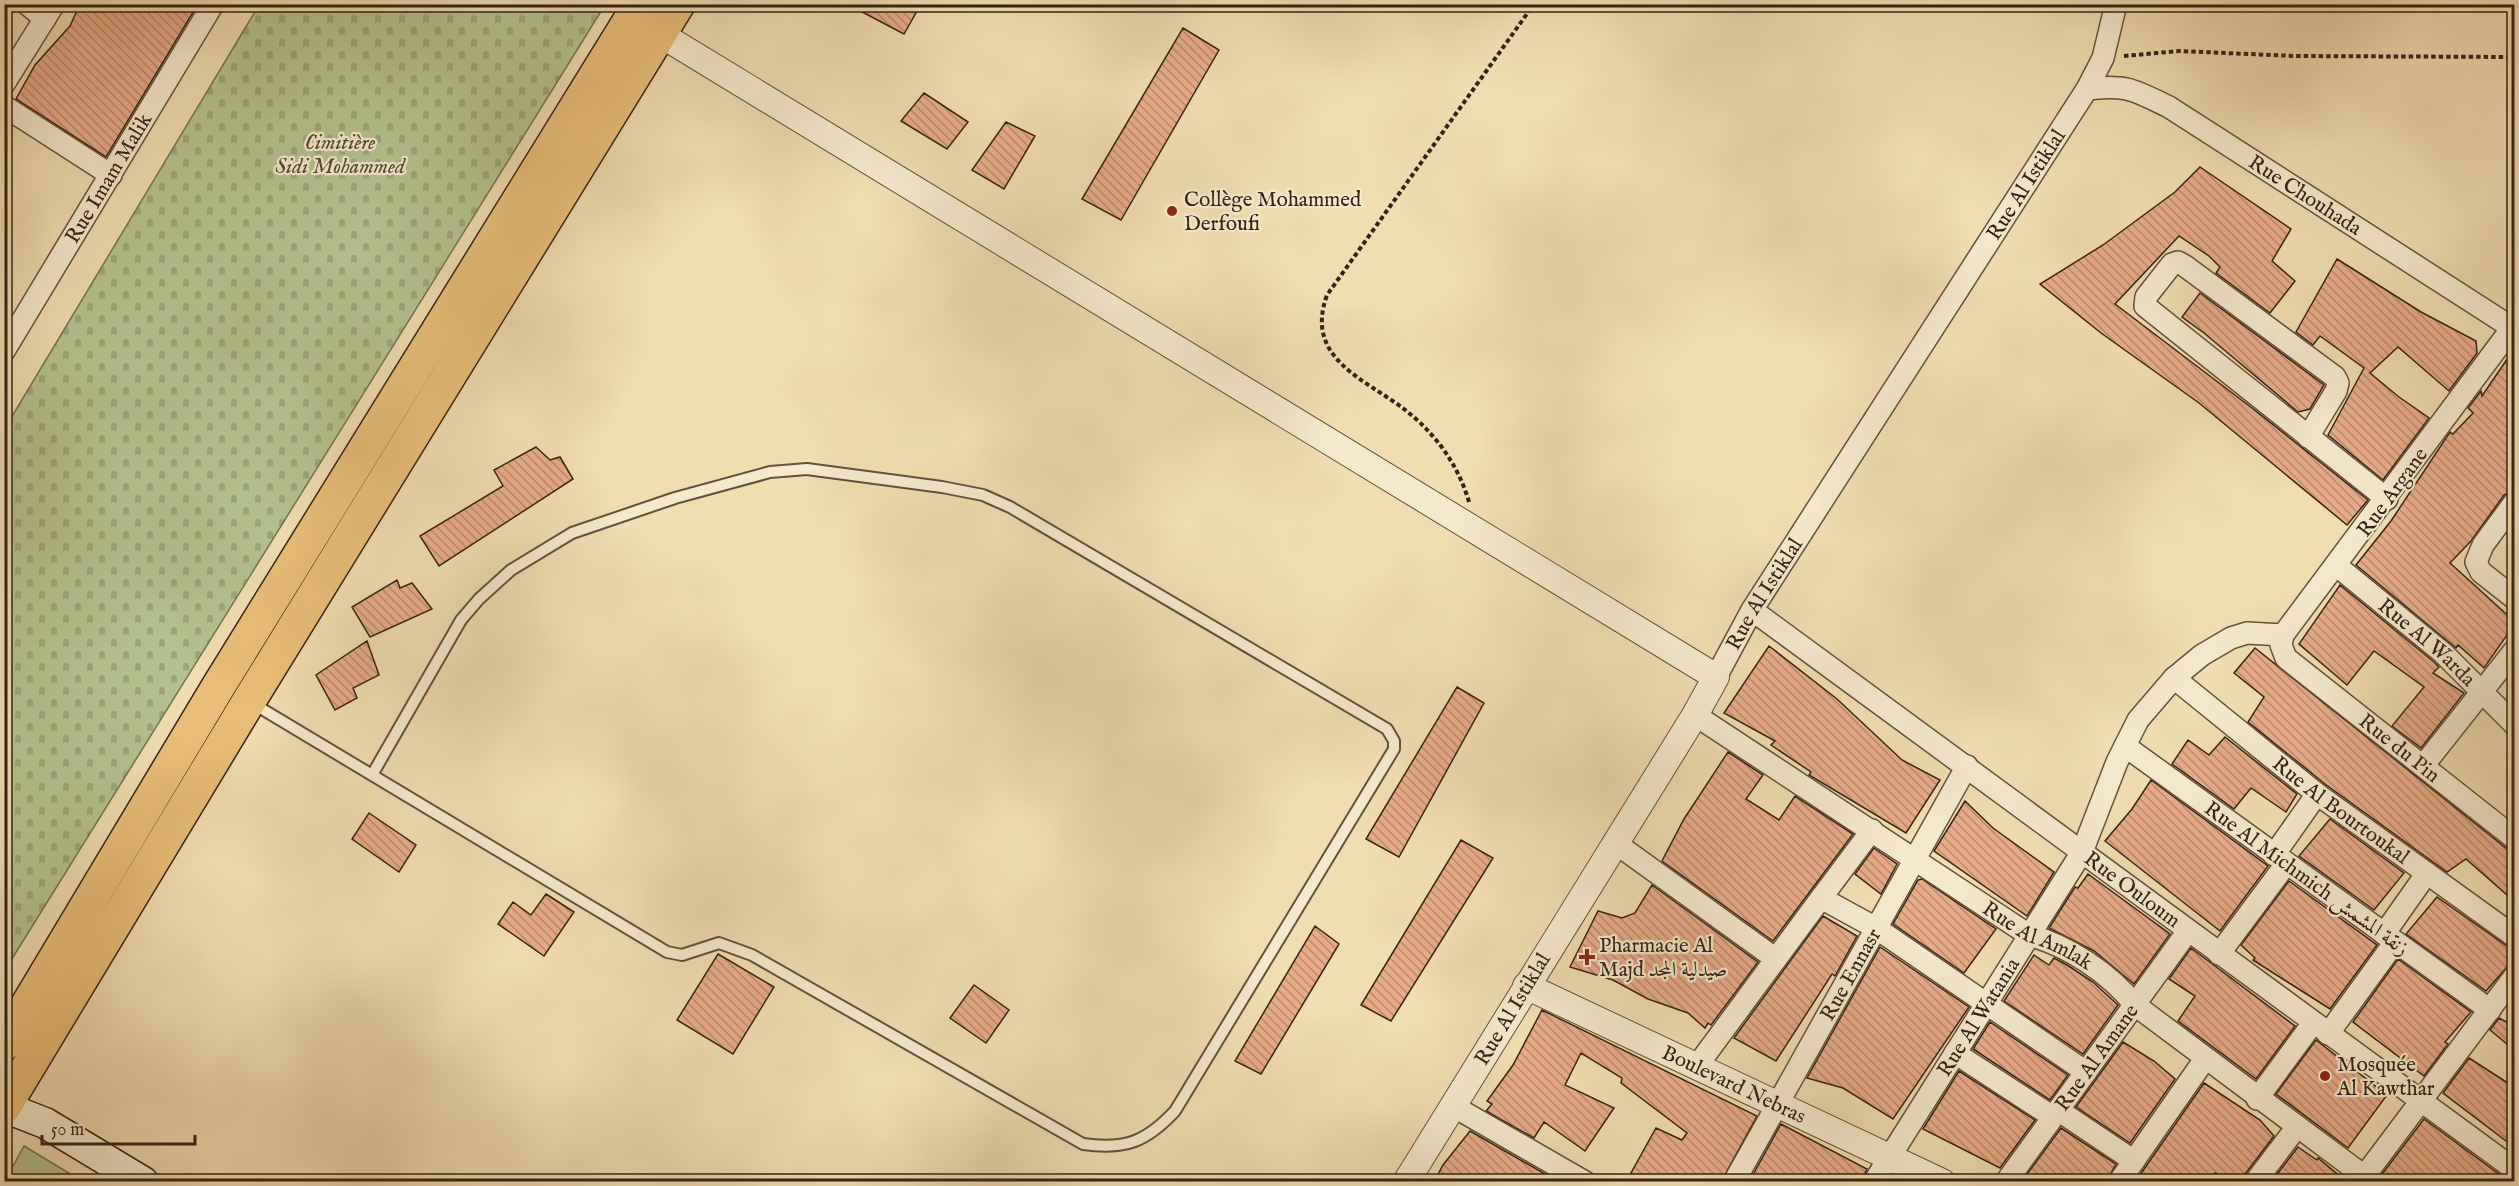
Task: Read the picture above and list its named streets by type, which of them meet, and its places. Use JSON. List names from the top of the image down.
{
  "streets": {
    "street": [
      "Rue Imam Malik",
      "Rue Al Istiklal",
      "Rue Chouhada",
      "Rue Argane",
      "Rue Al Warda",
      "Rue du Pin",
      "Rue Al Bourtoukal",
      "Rue Al Michmich زنقة المشمش",
      "Rue Ouloum",
      "Rue Al Amlak",
      "Rue Ennasr",
      "Rue Al Watania",
      "Rue Al Amane",
      "Boulevard Nebras"
    ]
  },
  "crossings": [
    ["Rue Al Istiklal", "Rue Chouhada"],
    ["Rue Al Istiklal", "Rue Ouloum"],
    ["Rue Al Istiklal", "Rue Al Amlak"],
    ["Rue Al Istiklal", "Boulevard Nebras"],
    ["Rue Chouhada", "Rue Argane"],
    ["Rue Argane", "Rue Al Warda"],
    ["Rue Argane", "Rue du Pin"],
    ["Rue Argane", "Rue Al Watania"],
    ["Rue du Pin", "Rue Al Watania"],
    ["Rue Al Bourtoukal", "Rue Al Watania"],
    ["Rue Al Michmich زنقة المشمش", "Rue Al Watania"],
    ["Rue Ouloum", "Rue Ennasr"],
    ["Rue Ouloum", "Rue Al Watania"],
    ["Rue Ouloum", "Rue Al Amane"],
    ["Rue Al Amlak", "Rue Ennasr"],
    ["Rue Al Amlak", "Rue Al Watania"],
    ["Rue Al Amlak", "Rue Al Amane"],
    ["Rue Ennasr", "Boulevard Nebras"],
    ["Rue Al Watania", "Boulevard Nebras"]
  ],
  "parks": ["Cimitière Sidi Mohammed"],
  "places": {
    "other": ["Collège Mohammed Derfoufi", "Mosquée Al Kawthar"],
    "health": ["Pharmacie Al Majd صيدلية المجد"]
  },
  "scale_bar": "50 m"
}
